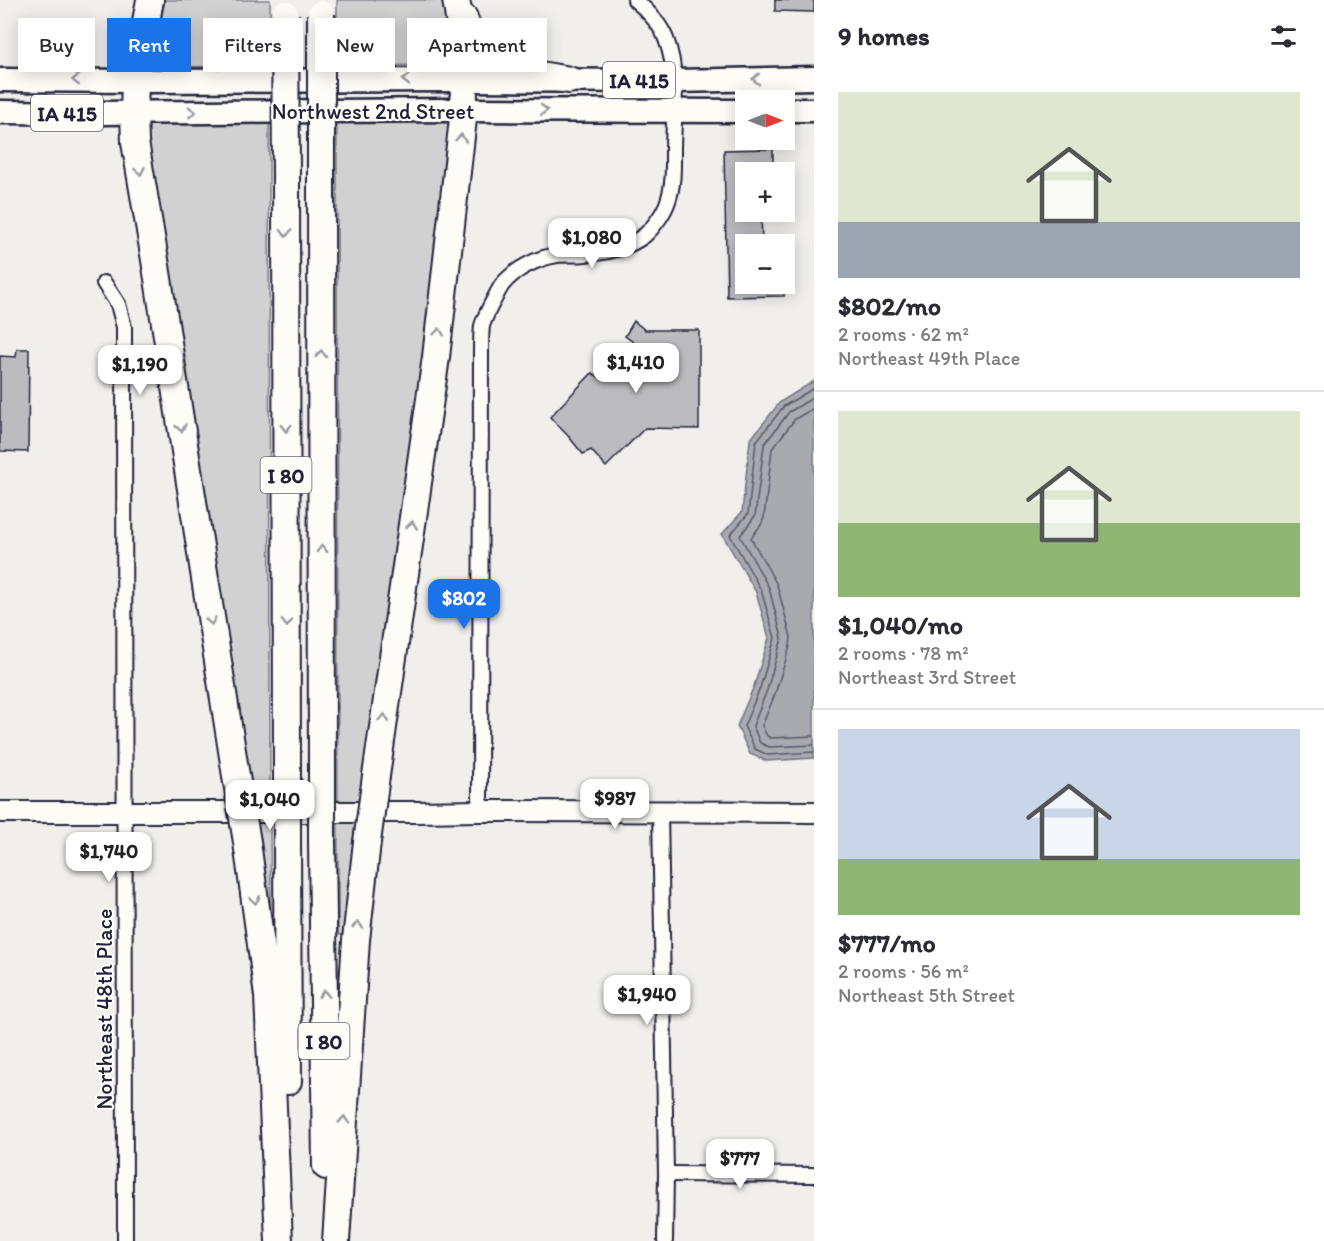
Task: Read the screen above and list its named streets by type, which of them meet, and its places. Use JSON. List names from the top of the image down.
{
  "streets": {
    "highway": ["I 80"],
    "main road": ["IA 415", "Northwest 2nd Street"],
    "street": ["Northeast 48th Place"]
  },
  "north": "right",
  "page": {
    "heading": "9 homes",
    "chip": [
      "Buy",
      "Rent",
      "Filters",
      "New",
      "Apartment"
    ],
    "list": [
      {
        "name": "$802/mo",
        "note": "2 rooms · 62 m² · Northeast 49th Place"
      },
      {
        "name": "$1,040/mo",
        "note": "2 rooms · 78 m² · Northeast 3rd Street"
      },
      {
        "name": "$777/mo",
        "note": "2 rooms · 56 m² · Northeast 5th Street"
      }
    ],
    "map_buttons": ["+", "−"],
    "price": [
      "$1,080",
      "$1,410",
      "$1,190",
      "$802",
      "$987",
      "$1,040",
      "$1,740",
      "$1,940",
      "$777"
    ]
  }
}
